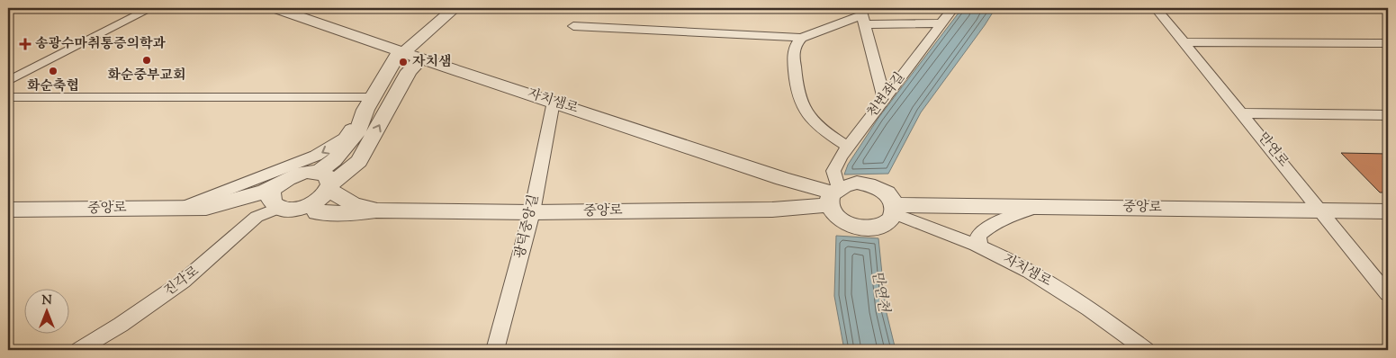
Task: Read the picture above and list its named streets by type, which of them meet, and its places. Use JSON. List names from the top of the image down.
{
  "streets": {
    "street": [
      "천변좌길",
      "자치샘로",
      "만연로",
      "중앙로",
      "광덕중앙길",
      "진각로"
    ]
  },
  "crossings": [
    ["천변좌길", "자치샘로"],
    ["천변좌길", "중앙로"],
    ["자치샘로", "중앙로"],
    ["자치샘로", "광덕중앙길"],
    ["만연로", "중앙로"],
    ["중앙로", "광덕중앙길"],
    ["중앙로", "진각로"]
  ],
  "water": ["만연천"],
  "places": {
    "health": ["송광수마취통증의학과"],
    "other": ["화순중부교회", "자치샘", "화순축협"]
  },
  "north": "top"
}
